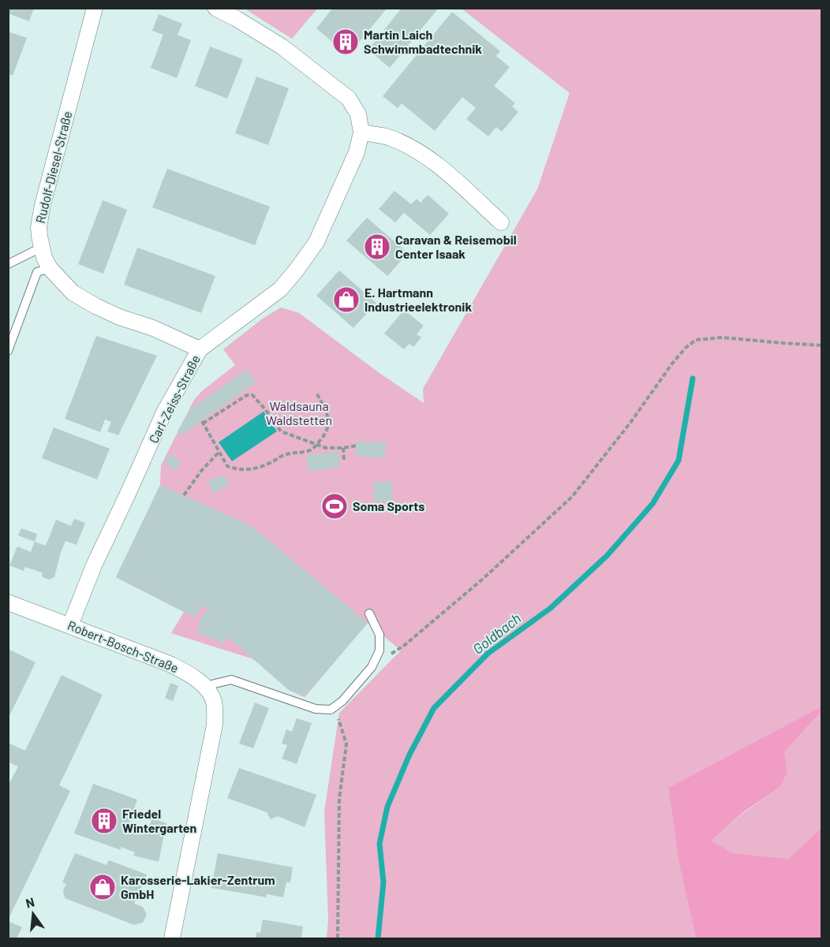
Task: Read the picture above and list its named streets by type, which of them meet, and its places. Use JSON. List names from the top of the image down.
{
  "streets": {
    "street": ["Rudolf-Diesel-Straße", "Carl-Zeiss-Straße", "Robert-Bosch-Straße"]
  },
  "crossings": [
    ["Rudolf-Diesel-Straße", "Carl-Zeiss-Straße"],
    ["Carl-Zeiss-Straße", "Robert-Bosch-Straße"]
  ],
  "water": ["Goldbach"],
  "parks": ["Waldsauna Waldstetten"],
  "places": {
    "building": ["Martin Laich Schwimmbadtechnik", "Caravan & Reisemobil Center Isaak", "Friedel Wintergarten"],
    "shop": ["E. Hartmann Industrieelektronik", "Karosserie-Lakier-Zentrum GmbH"],
    "sports": ["Soma Sports"]
  },
  "north": "top"
}
